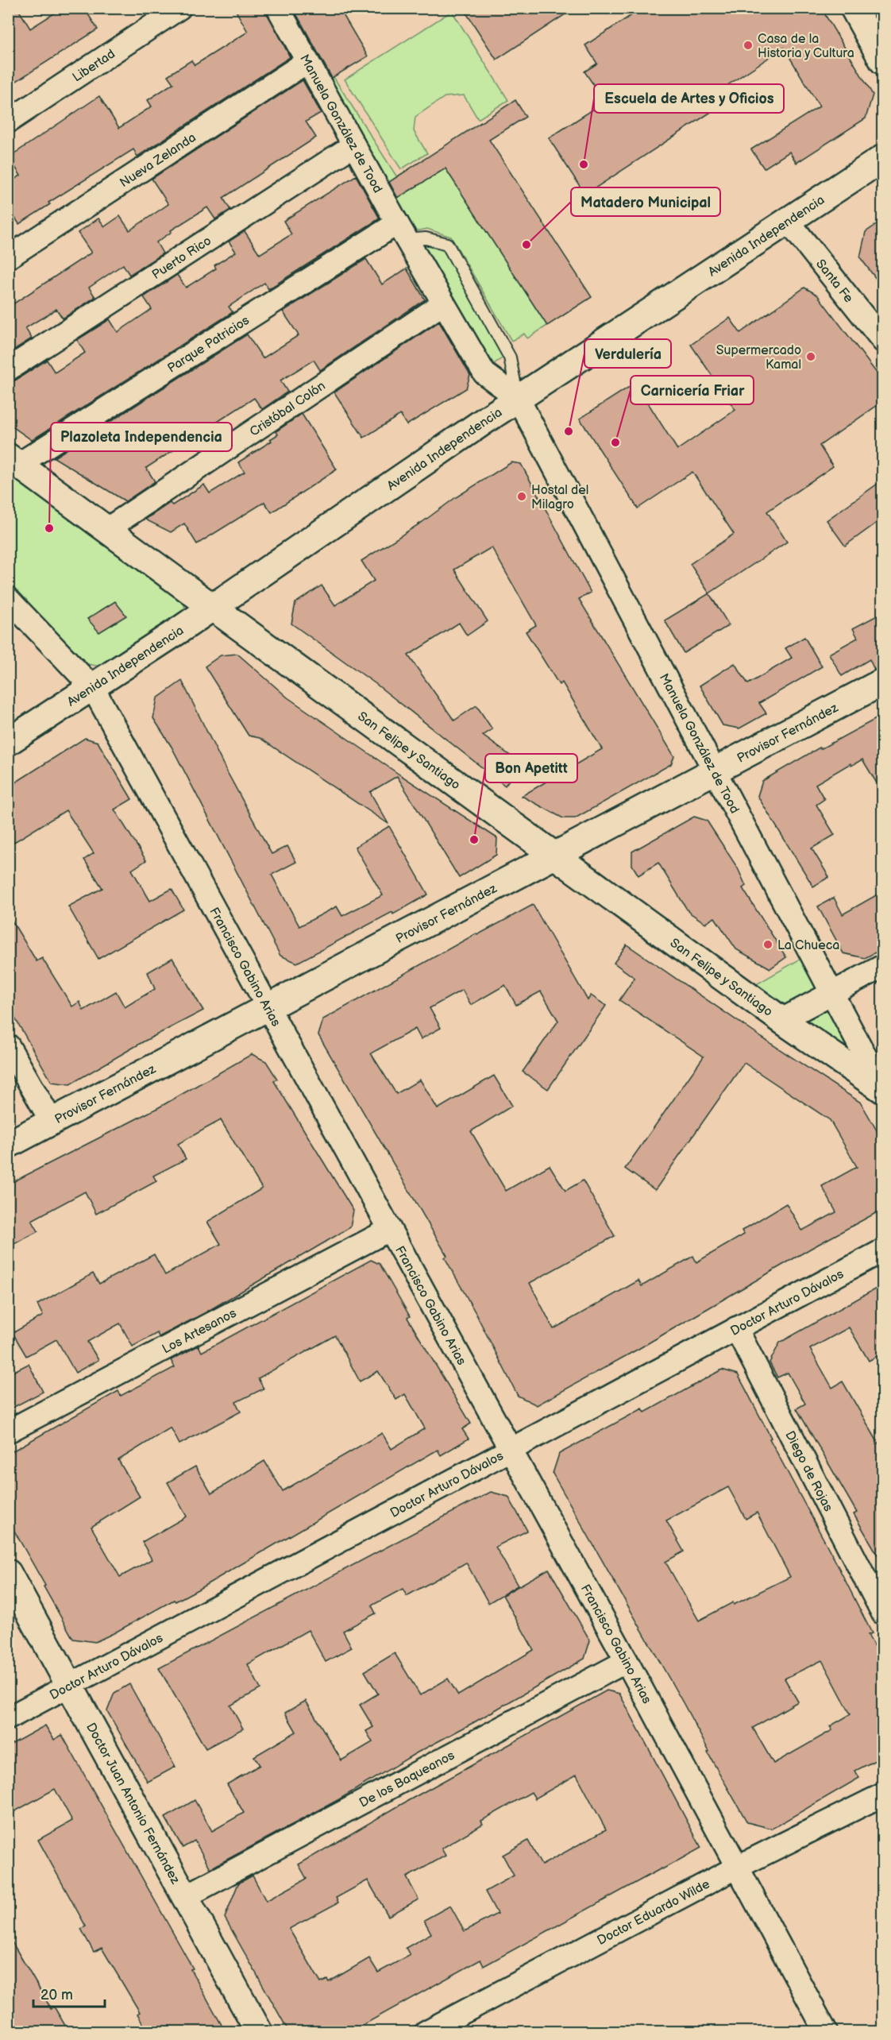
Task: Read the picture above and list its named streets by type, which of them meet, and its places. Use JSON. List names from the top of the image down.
{
  "streets": {
    "street": [
      "Libertad",
      "Manuela González de Tood",
      "Nueva Zelanda",
      "Avenida Independencia",
      "Puerto Rico",
      "Santa Fe",
      "Parque Patricios",
      "Cristóbal Colón",
      "Provisor Fernández",
      "San Felipe y Santiago",
      "Francisco Gabino Arias",
      "Doctor Arturo Dávalos",
      "Los Artesanos",
      "Diego de Rojas",
      "De los Baqueanos",
      "Doctor Juan Antonio Fernández",
      "Doctor Eduardo Wilde"
    ]
  },
  "crossings": [
    ["Manuela González de Tood", "Nueva Zelanda"],
    ["Manuela González de Tood", "Avenida Independencia"],
    ["Manuela González de Tood", "Puerto Rico"],
    ["Manuela González de Tood", "Parque Patricios"],
    ["Manuela González de Tood", "Cristóbal Colón"],
    ["Manuela González de Tood", "Provisor Fernández"],
    ["Manuela González de Tood", "San Felipe y Santiago"],
    ["Avenida Independencia", "Santa Fe"],
    ["Avenida Independencia", "San Felipe y Santiago"],
    ["Avenida Independencia", "Francisco Gabino Arias"],
    ["Parque Patricios", "San Felipe y Santiago"],
    ["Cristóbal Colón", "San Felipe y Santiago"],
    ["Provisor Fernández", "San Felipe y Santiago"],
    ["Provisor Fernández", "Francisco Gabino Arias"],
    ["Francisco Gabino Arias", "Doctor Arturo Dávalos"],
    ["Francisco Gabino Arias", "Los Artesanos"],
    ["Francisco Gabino Arias", "De los Baqueanos"],
    ["Francisco Gabino Arias", "Doctor Eduardo Wilde"],
    ["Doctor Arturo Dávalos", "Diego de Rojas"],
    ["Doctor Arturo Dávalos", "Doctor Juan Antonio Fernández"],
    ["De los Baqueanos", "Doctor Juan Antonio Fernández"]
  ],
  "places": [
    "Casa de la Historia y Cultura",
    "Escuela de Artes y Oficios",
    "Matadero Municipal",
    "Supermercado Kamal",
    "Verdulería",
    "Carnicería Friar",
    "Hostal del Milagro",
    "Plazoleta Independencia",
    "Bon Apetitt",
    "La Chueca"
  ],
  "scale_bar": "20 m"
}
